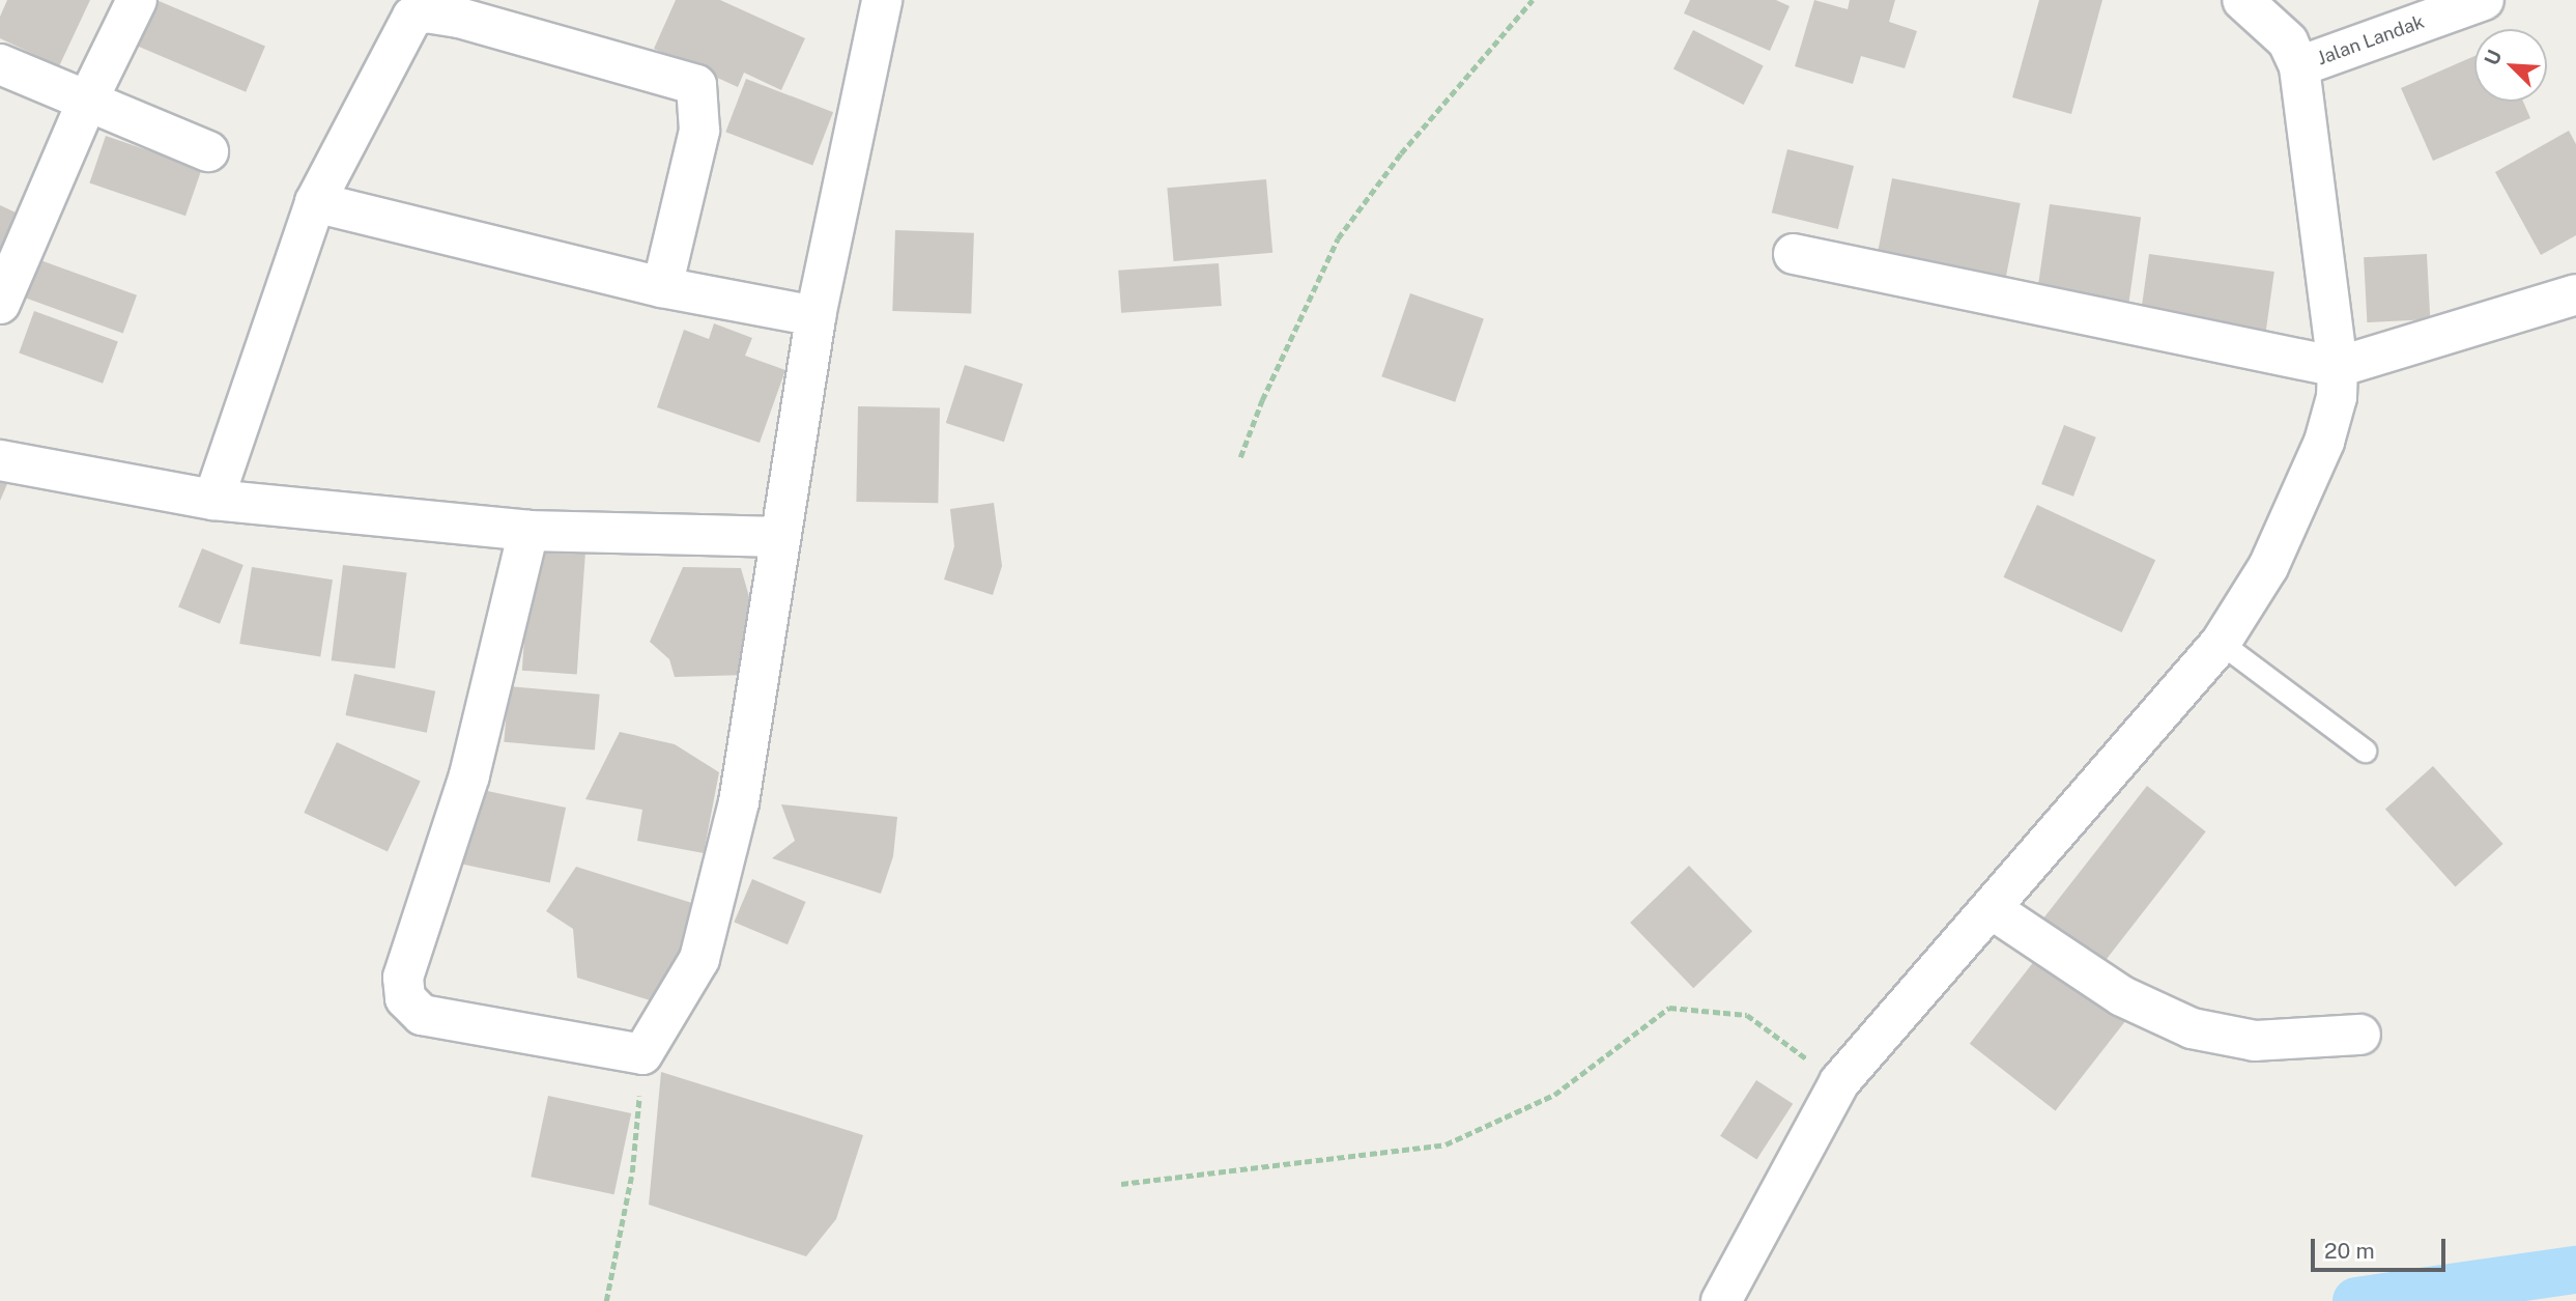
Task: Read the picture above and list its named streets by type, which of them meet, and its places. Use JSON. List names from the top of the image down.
{
  "streets": {
    "street": ["Jalan Landak"]
  },
  "scale_bar": "20 m",
  "north": "top left"
}
